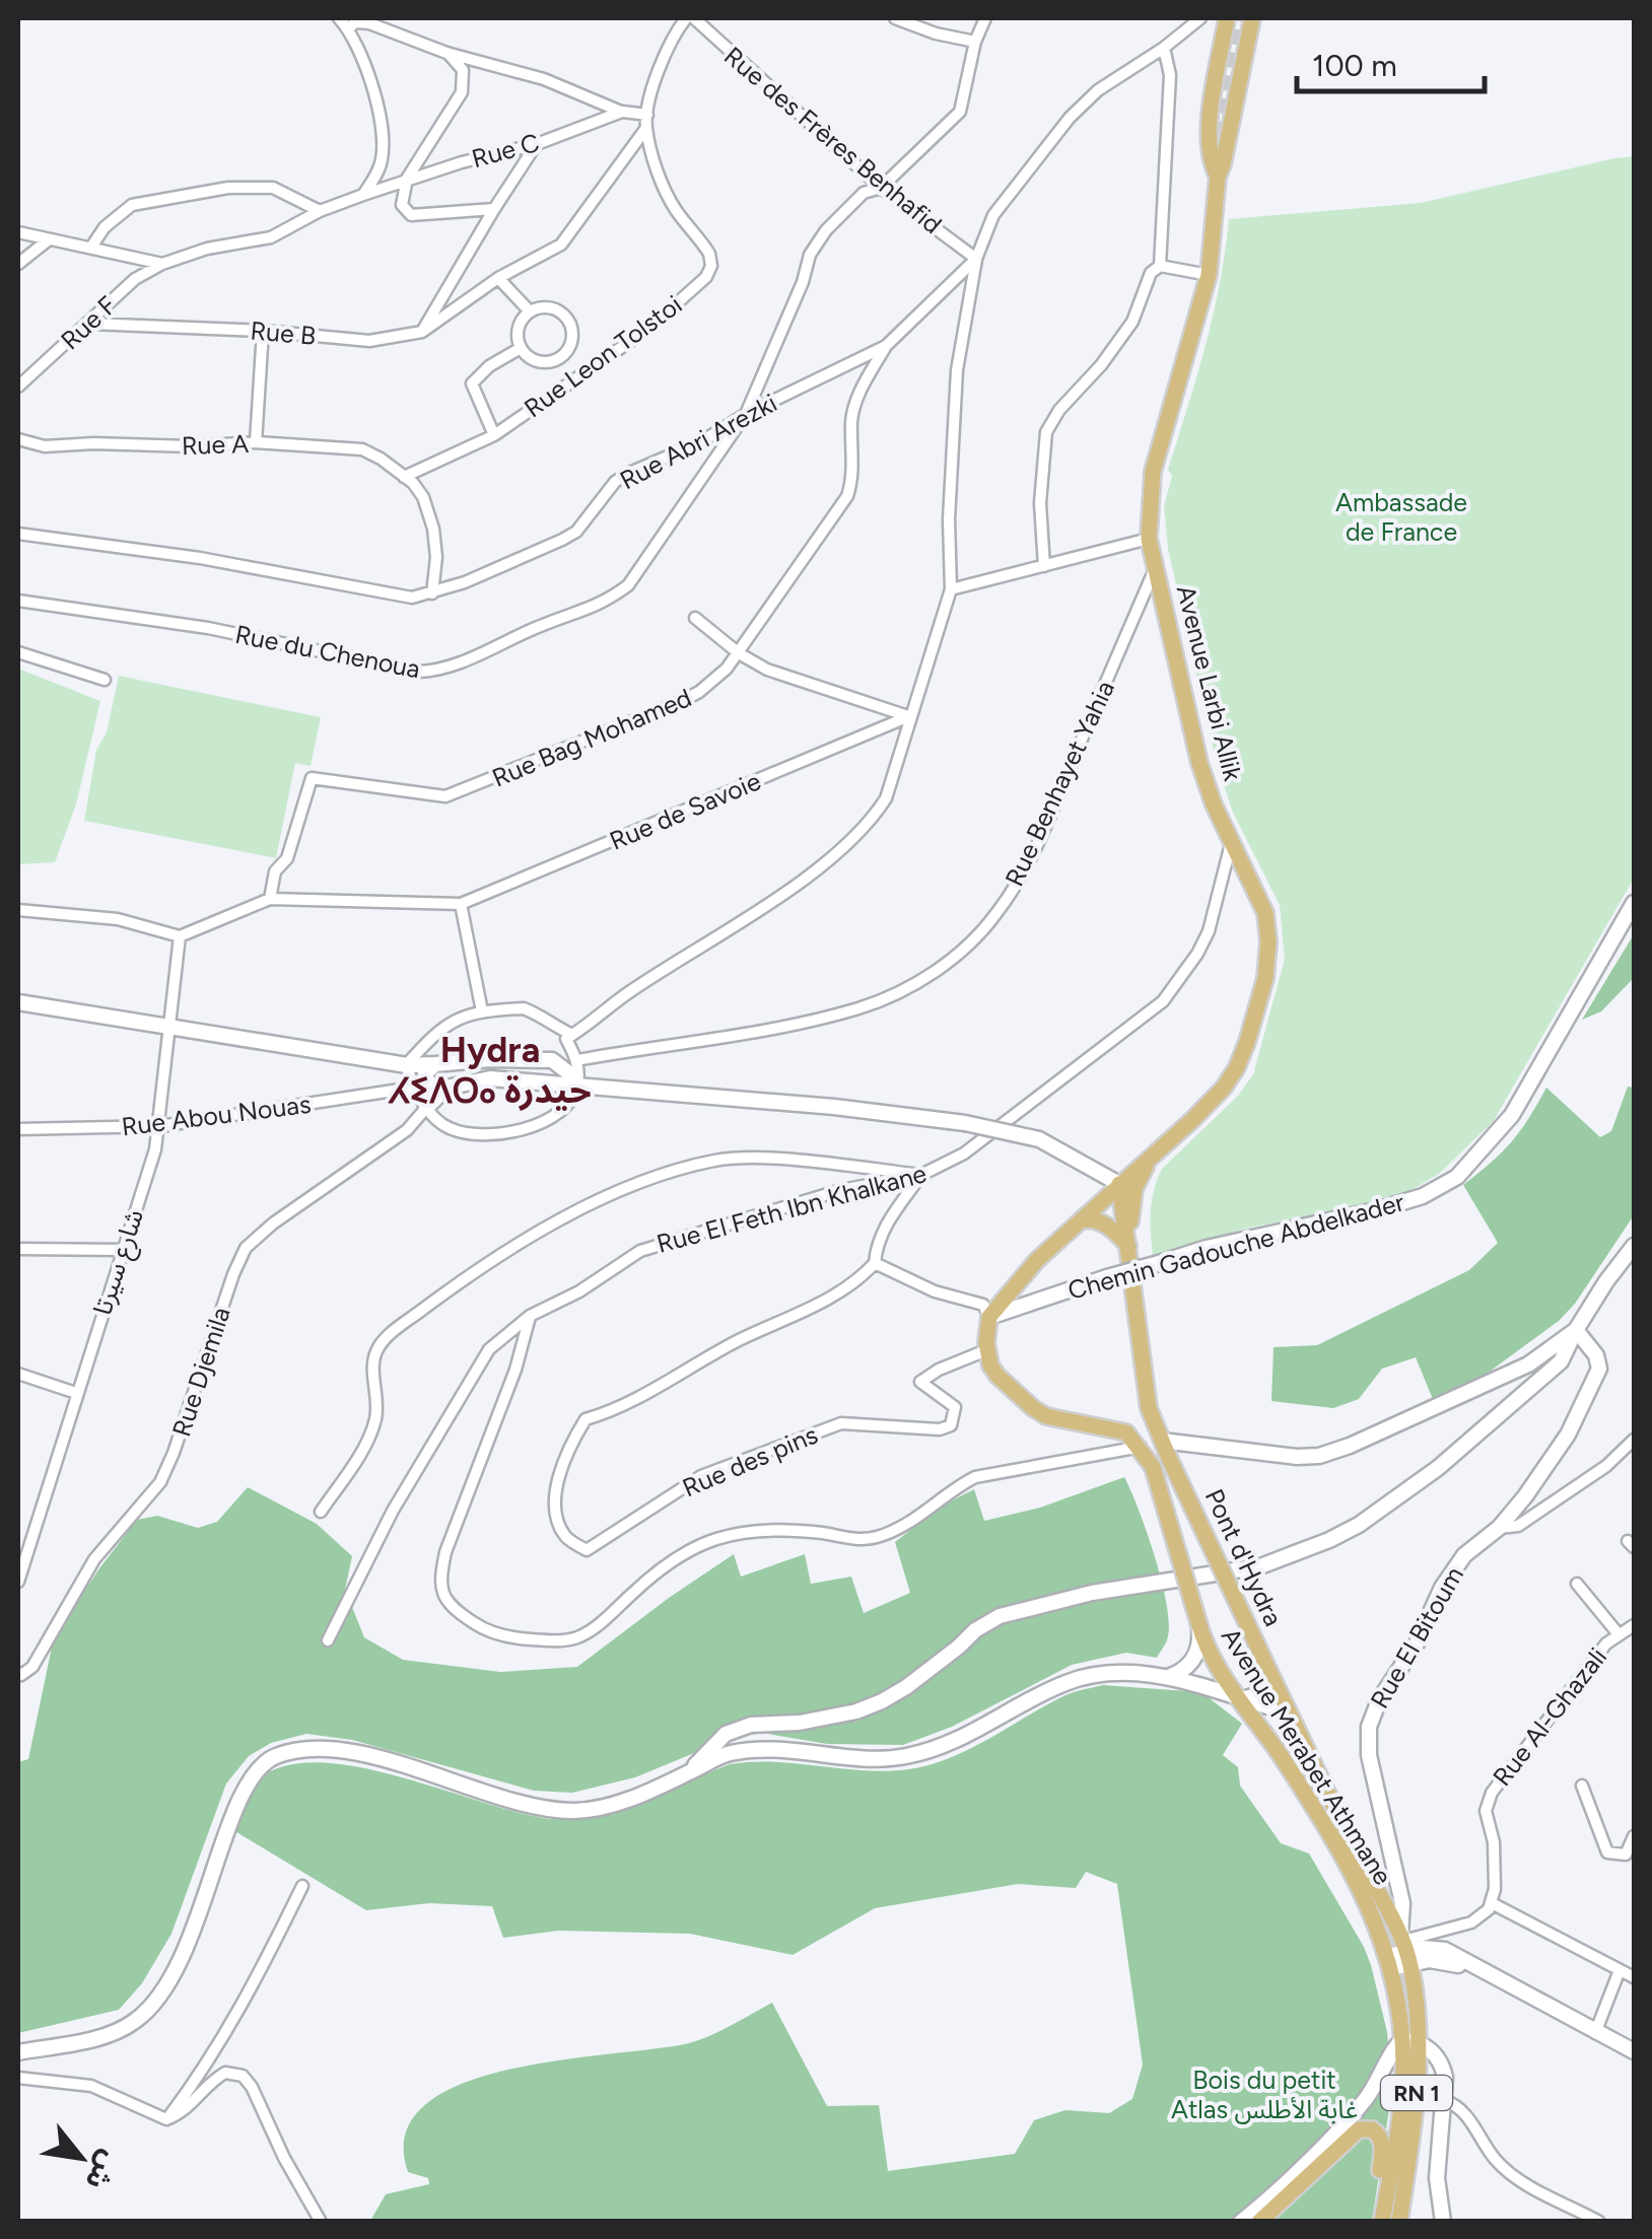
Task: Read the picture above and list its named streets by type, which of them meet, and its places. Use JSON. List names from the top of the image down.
{
  "streets": {
    "main road": [
      "Avenue Larbi Allik",
      "Pont d'Hydra",
      "Avenue Merabet Athmane",
      "RN 1"
    ],
    "street": [
      "Rue des Frères Benhafid",
      "Rue C",
      "Rue F",
      "Rue B",
      "Rue Leon Tolstoi",
      "Rue Abri Arezki",
      "Rue A",
      "Rue du Chenoua",
      "Rue Bag Mohamed",
      "Rue Benhayet Yahia",
      "Rue de Savoie",
      "Rue Abou Nouas",
      "Rue El Feth Ibn Khalkane",
      "Chemin Gadouche Abdelkader",
      "شارع سيرتا",
      "Rue Djemila",
      "Rue des pins",
      "Rue El Bitoum",
      "Rue Al-Ghazali"
    ]
  },
  "crossings": [
    ["Rue des Frères Benhafid", "Rue Abri Arezki"],
    ["Rue des Frères Benhafid", "Rue du Chenoua"],
    ["Rue C", "Rue F"],
    ["Rue C", "Rue Leon Tolstoi"],
    ["Rue F", "Rue B"],
    ["Rue B", "Rue Leon Tolstoi"],
    ["Rue Leon Tolstoi", "Rue A"],
    ["Rue Abri Arezki", "Rue du Chenoua"],
    ["Rue Abri Arezki", "Rue Bag Mohamed"],
    ["Avenue Larbi Allik", "Rue Benhayet Yahia"],
    ["Avenue Larbi Allik", "Rue El Feth Ibn Khalkane"],
    ["Rue Abou Nouas", "شارع سيرتا"],
    ["Pont d'Hydra", "RN 1"],
    ["Rue El Bitoum", "Avenue Merabet Athmane"],
    ["Rue El Bitoum", "RN 1"],
    ["Avenue Merabet Athmane", "RN 1"]
  ],
  "districts": ["Hydra ⵃⵉⴷⵔⴰ حيدرة"],
  "parks": ["Ambassade de France", "Bois du petit Atlas غابة الأطلس"],
  "scale_bar": "100 m",
  "north": "bottom right"
}
